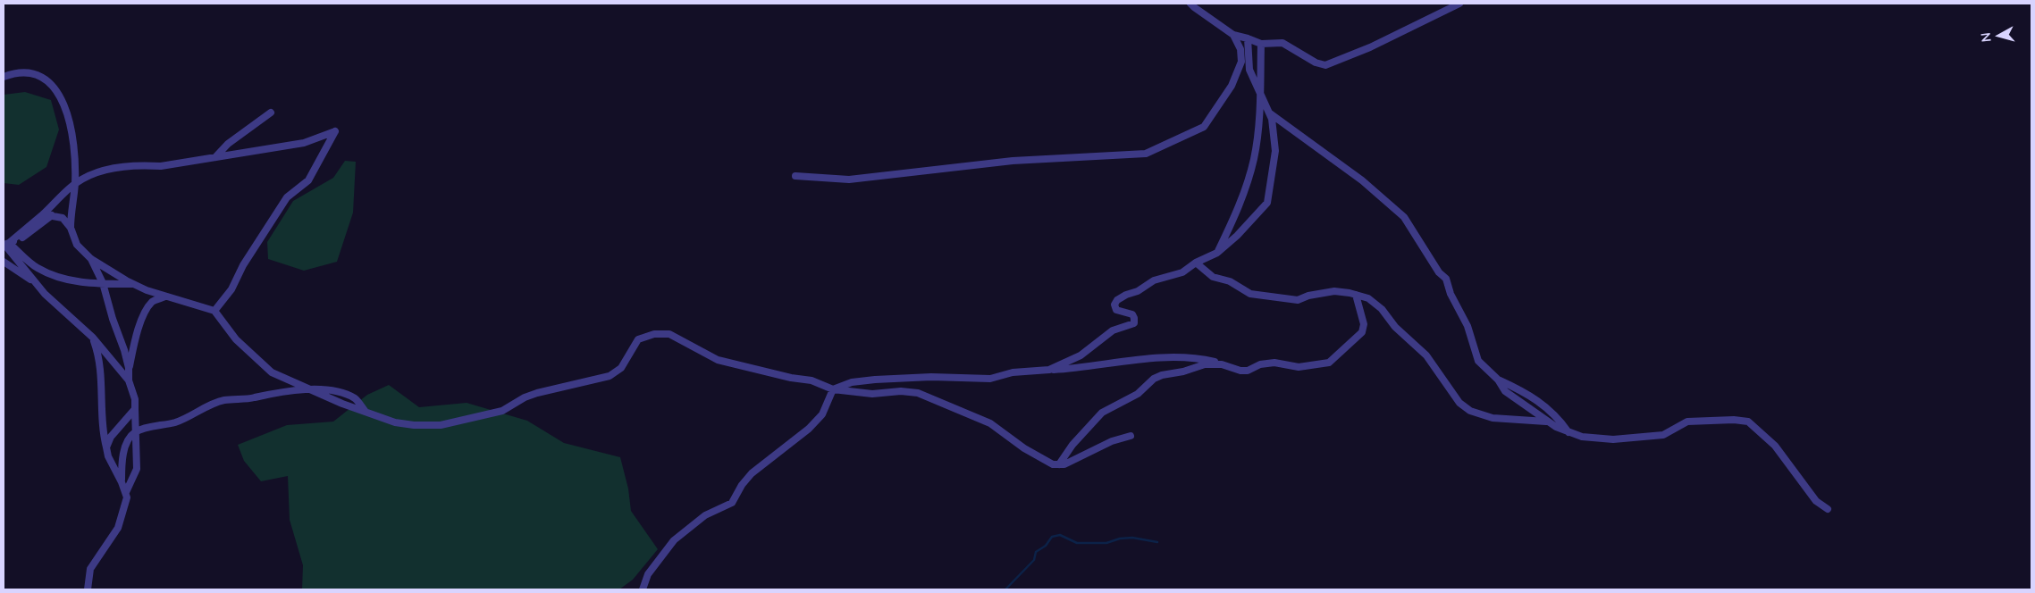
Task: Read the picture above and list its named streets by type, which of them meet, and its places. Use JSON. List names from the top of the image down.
{
  "north": "left"
}
